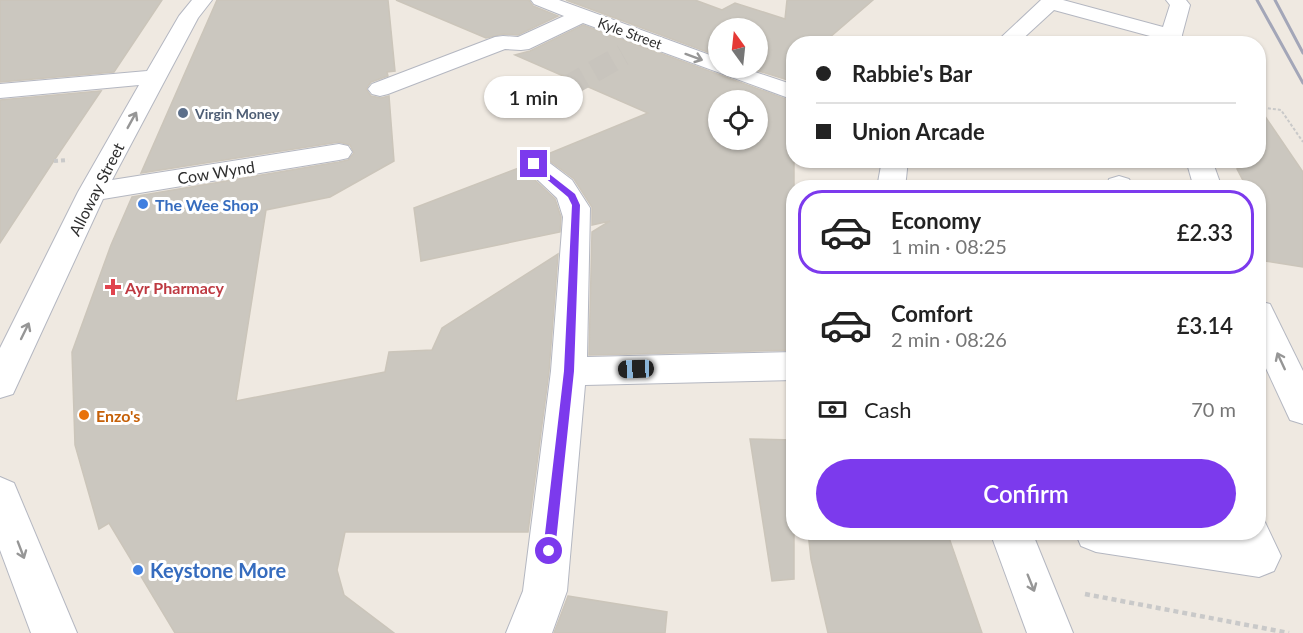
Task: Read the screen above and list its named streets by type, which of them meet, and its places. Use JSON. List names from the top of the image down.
{
  "streets": {
    "street": ["Kyle Street", "Cow Wynd", "Alloway Street"]
  },
  "crossings": [
    ["Cow Wynd", "Alloway Street"]
  ],
  "one_way": ["Alloway Street"],
  "places": {
    "other": [
      "Virgin Money",
      "The Wee Shop",
      "Enzo's",
      "Keystone More"
    ],
    "health": ["Ayr Pharmacy"]
  },
  "north": "top",
  "page": {
    "banner": ["Rabbie's Bar", "Union Arcade"],
    "bubble": "1 min",
    "list": [
      {
        "name": "Economy",
        "note": "1 min · 08:25",
        "value": "£2.33"
      },
      {
        "name": "Comfort",
        "note": "2 min · 08:26",
        "value": "£3.14"
      }
    ],
    "pay": ["Cash", "70 m"],
    "buttons": "Confirm"
  }
}
